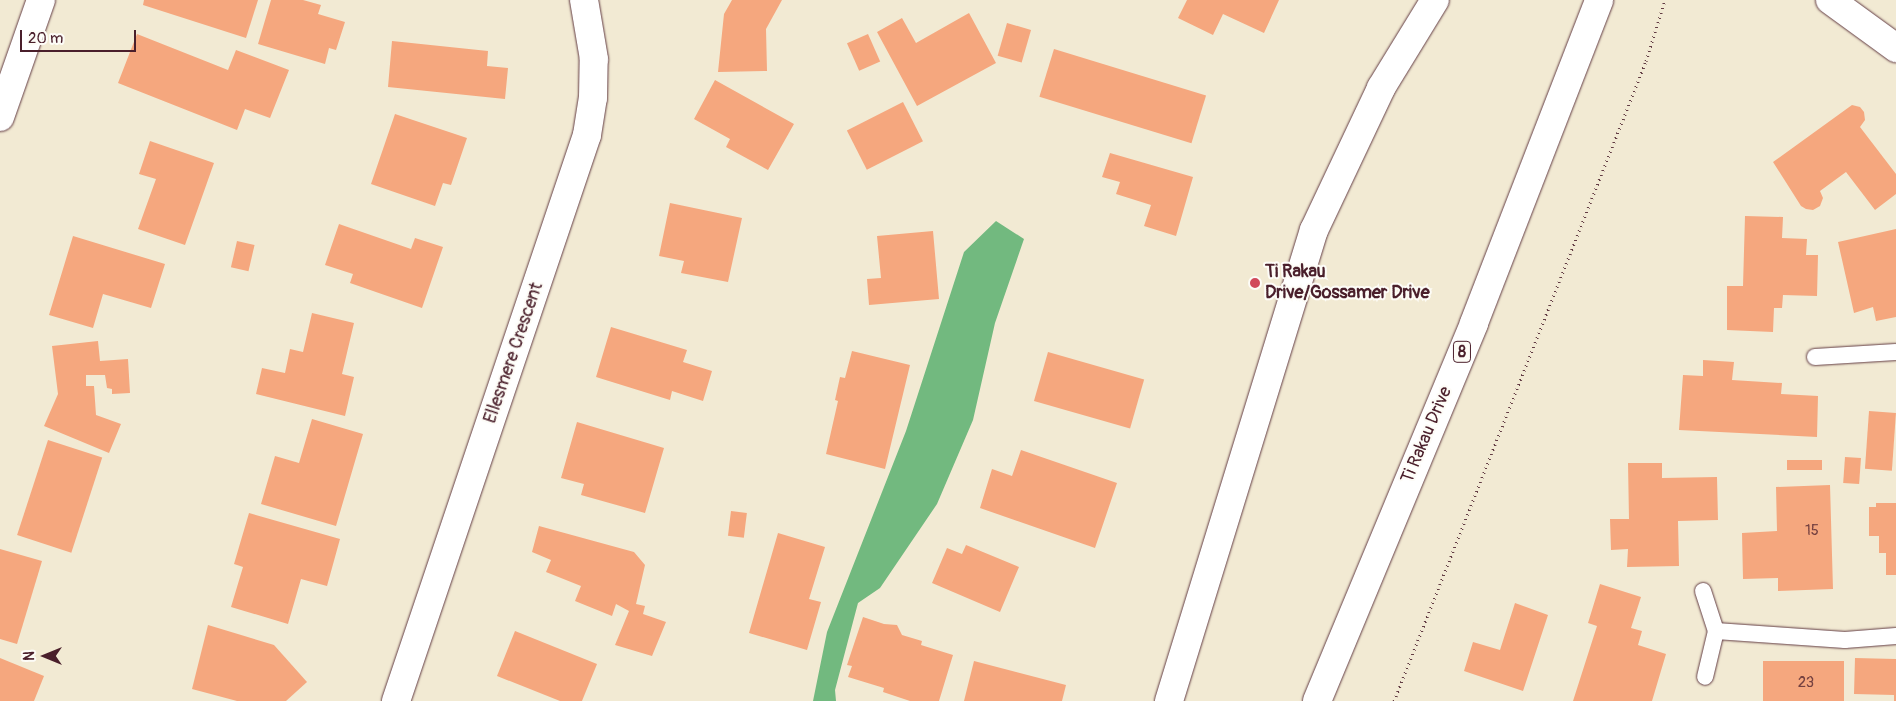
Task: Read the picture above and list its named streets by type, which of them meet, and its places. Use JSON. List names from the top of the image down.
{
  "streets": {
    "main road": ["8", "Ellesmere Crescent", "Ti Rakau Drive"]
  },
  "places": ["Ti Rakau Drive/Gossamer Drive"],
  "house_numbers": ["15", "23"],
  "scale_bar": "20 m",
  "north": "left"
}
